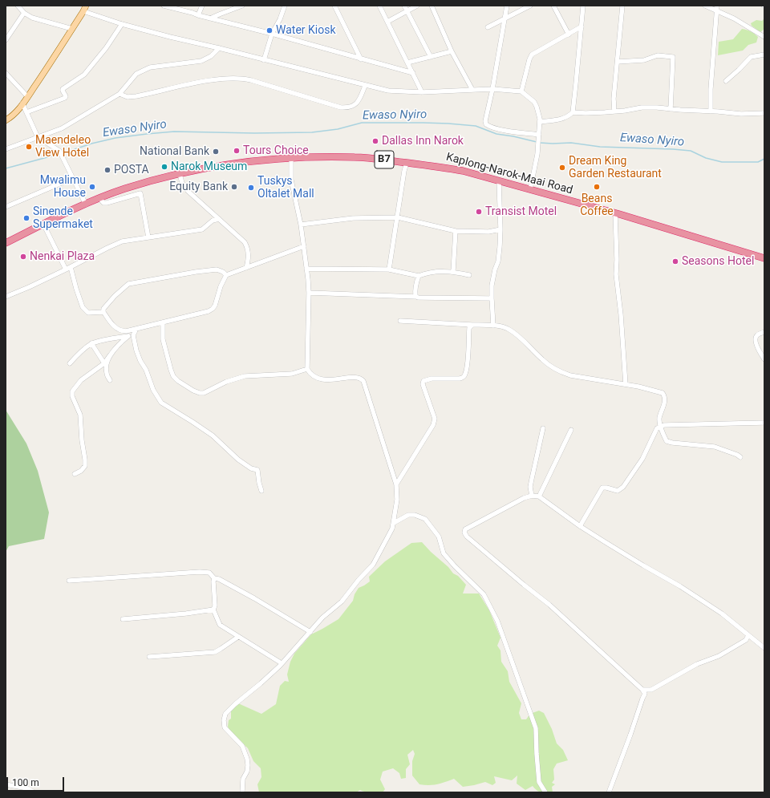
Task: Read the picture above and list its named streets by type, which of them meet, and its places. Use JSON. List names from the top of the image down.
{
  "streets": {
    "highway": ["B7", "Kaplong-Narok-Maai Road"]
  },
  "water": ["Ewaso Nyiro"],
  "places": [
    "Water Kiosk",
    "Dallas Inn Narok",
    "Maendeleo View Hotel",
    "Tours Choice",
    "National Bank",
    "Narok Museum",
    "Dream King Garden Restaurant",
    "POSTA",
    "Mwalimu House",
    "Equity Bank",
    "Beans Coffee",
    "Tuskys Oltalet Mall",
    "Transist Motel",
    "Sinende Supermaket",
    "Nenkai Plaza",
    "Seasons Hotel"
  ],
  "scale_bar": "100 m"
}
